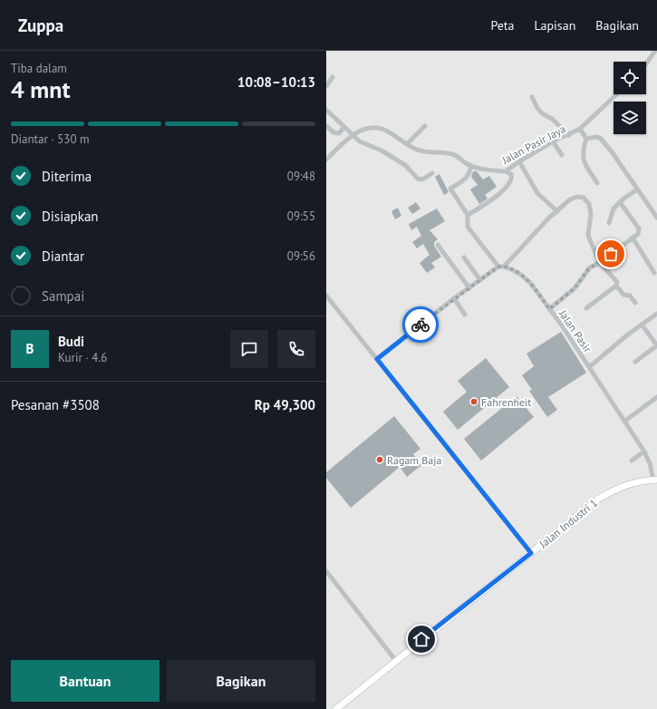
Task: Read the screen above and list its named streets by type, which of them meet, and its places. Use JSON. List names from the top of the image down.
{
  "streets": {
    "street": ["Jalan Pasir Jaya", "Jalan Pasir", "Jalan Industri 1"]
  },
  "crossings": [
    ["Jalan Pasir", "Jalan Industri 1"]
  ],
  "places": ["Fahrenheit", "Ragam Baja"],
  "page": {
    "header": "Zuppa",
    "nav": ["Peta", "Lapisan", "Bagikan"],
    "heading": ["4 mnt", "Tiba dalam", "10:08–10:13"],
    "panel": [
      "Budi",
      "Kurir · 4.6",
      "Pesanan #3508",
      "Rp 49,300"
    ],
    "bar": "Diantar · 530 m",
    "list": [
      ["Diterima", "09:48"],
      ["Disiapkan", "09:55"],
      ["Diantar", "09:56"],
      "Sampai"
    ],
    "round": "B",
    "buttons": ["Bantuan", "Bagikan"]
  }
}
